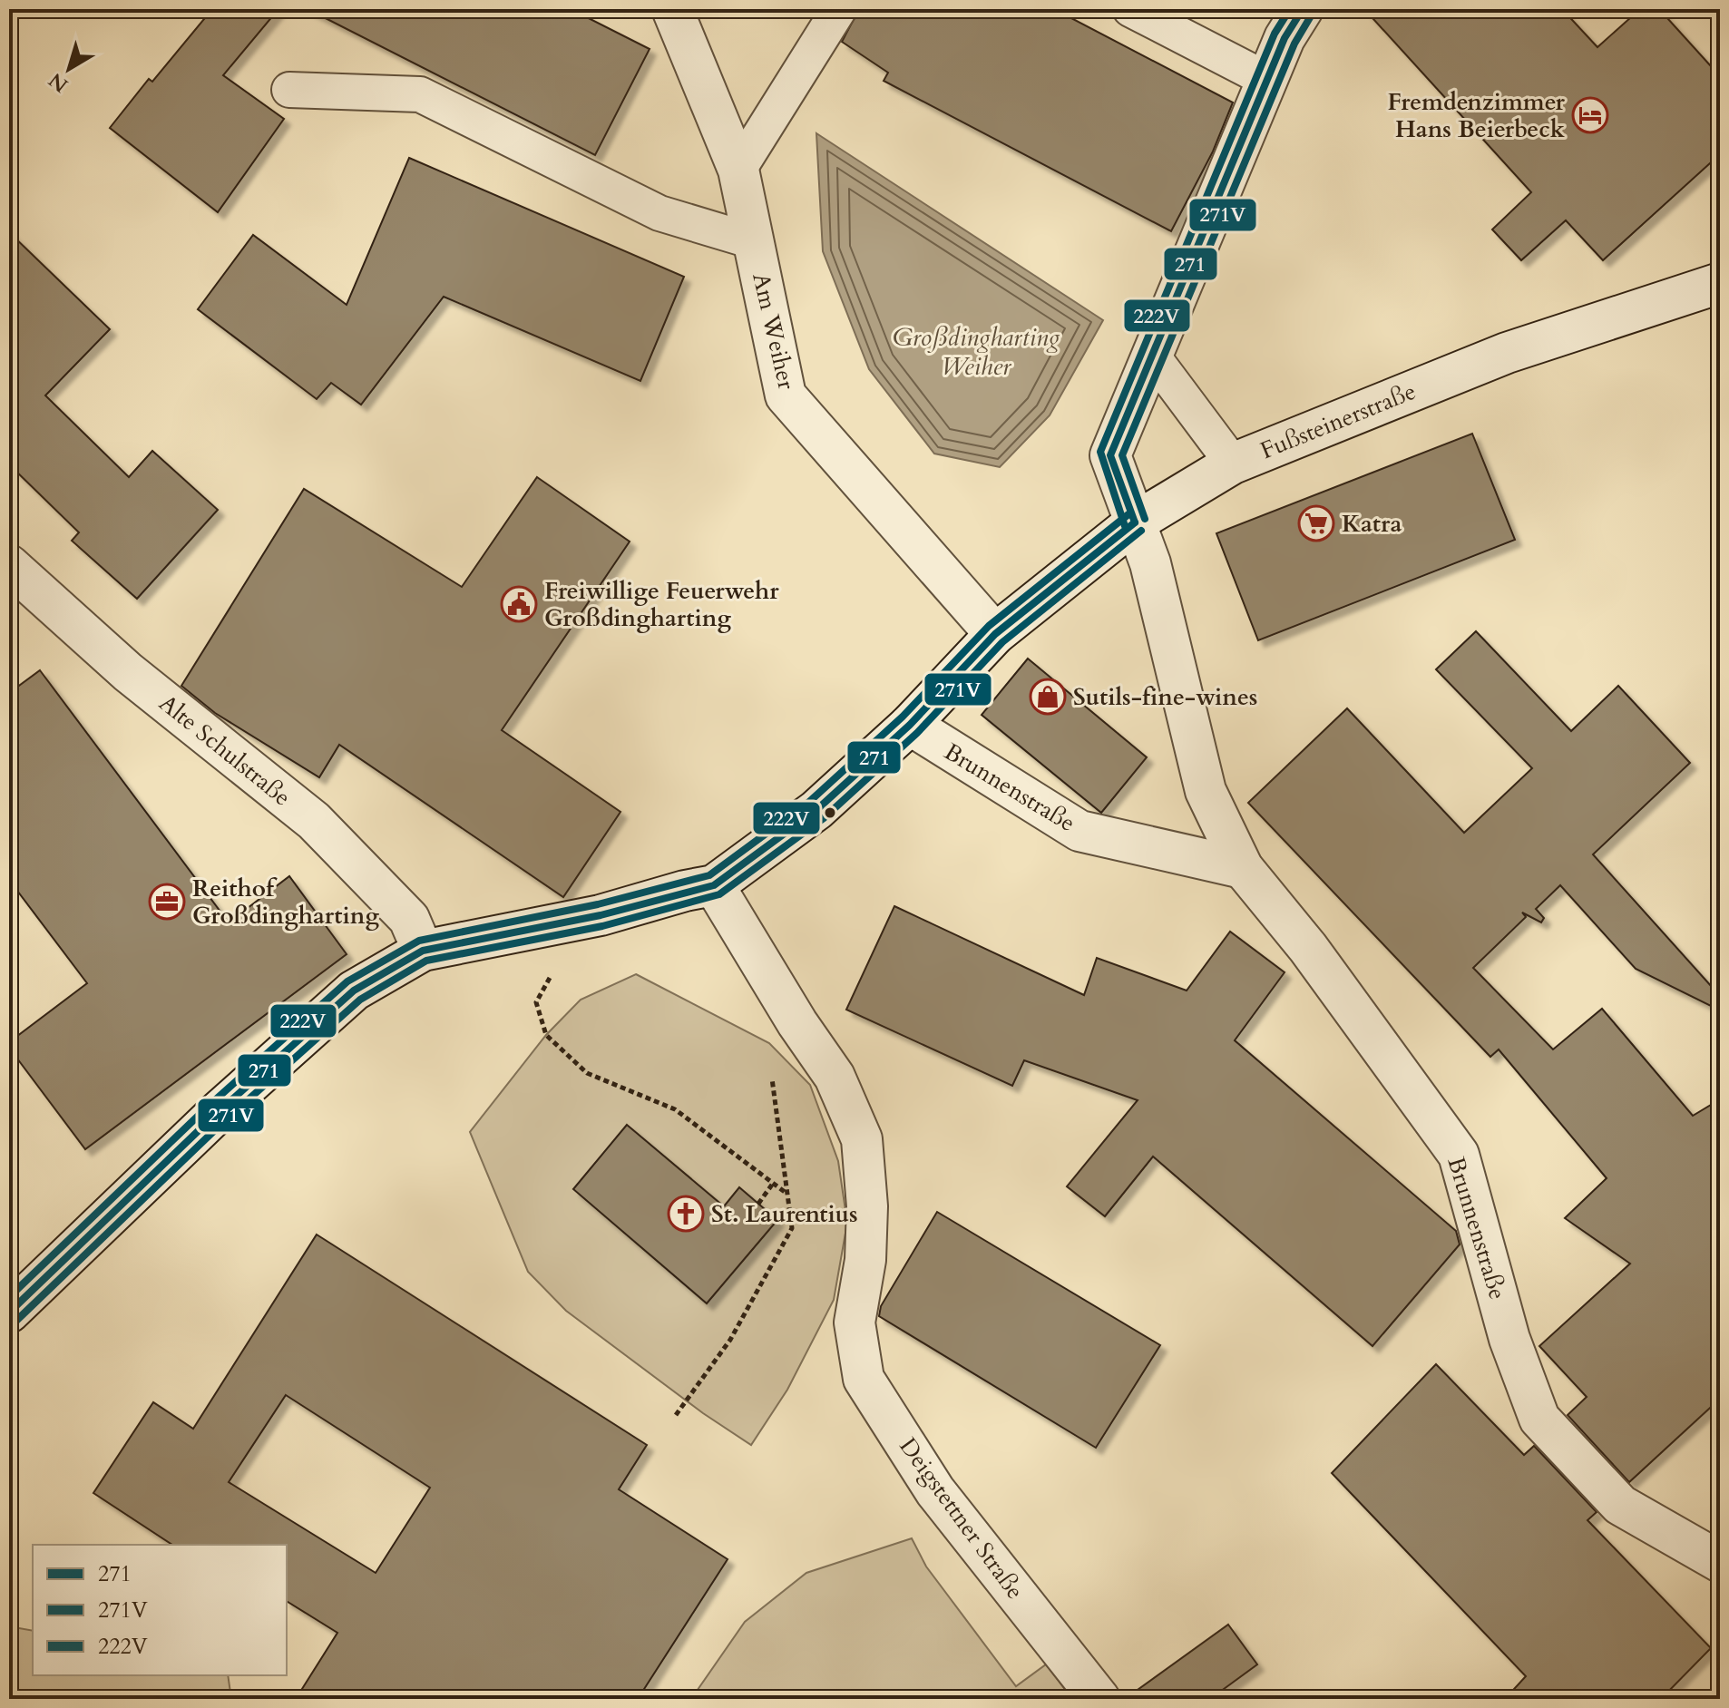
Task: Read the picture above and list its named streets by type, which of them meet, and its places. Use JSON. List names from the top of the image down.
{
  "streets": {
    "street": [
      "Am Weiher",
      "Fußsteinerstraße",
      "Alte Schulstraße",
      "Brunnenstraße",
      "Deigstettner Straße"
    ]
  },
  "crossings": [
    ["Am Weiher", "Fußsteinerstraße"],
    ["Fußsteinerstraße", "Brunnenstraße"],
    ["Fußsteinerstraße", "Deigstettner Straße"]
  ],
  "water": ["Großdingharting Weiher"],
  "places": {
    "hotel": ["Fremdenzimmer Hans Beierbeck"],
    "supermarket": ["Katra"],
    "public building": ["Freiwillige Feuerwehr Großdingharting"],
    "shop": ["Sutils-fine-wines"],
    "office": ["Reithof Großdingharting"],
    "church": ["St. Laurentius"]
  },
  "lines": ["transit line 271", "transit line 222V", "transit line 271V"],
  "legend": ["271", "271V", "222V"],
  "north": "bottom left"
}
